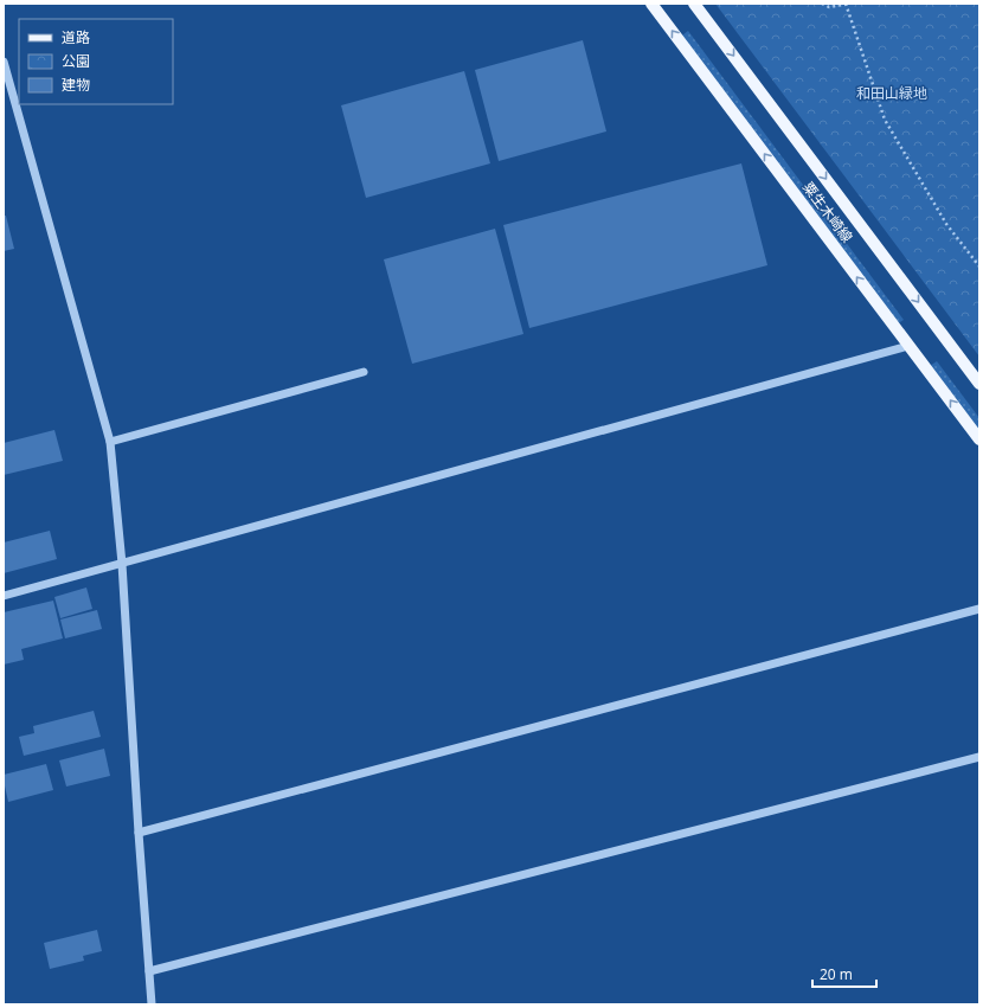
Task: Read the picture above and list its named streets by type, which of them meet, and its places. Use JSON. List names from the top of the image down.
{
  "streets": {
    "main road": ["粟生木崎線"]
  },
  "parks": ["和田山緑地"],
  "legend": ["道路", "公園", "建物"],
  "scale_bar": "20 m"
}
